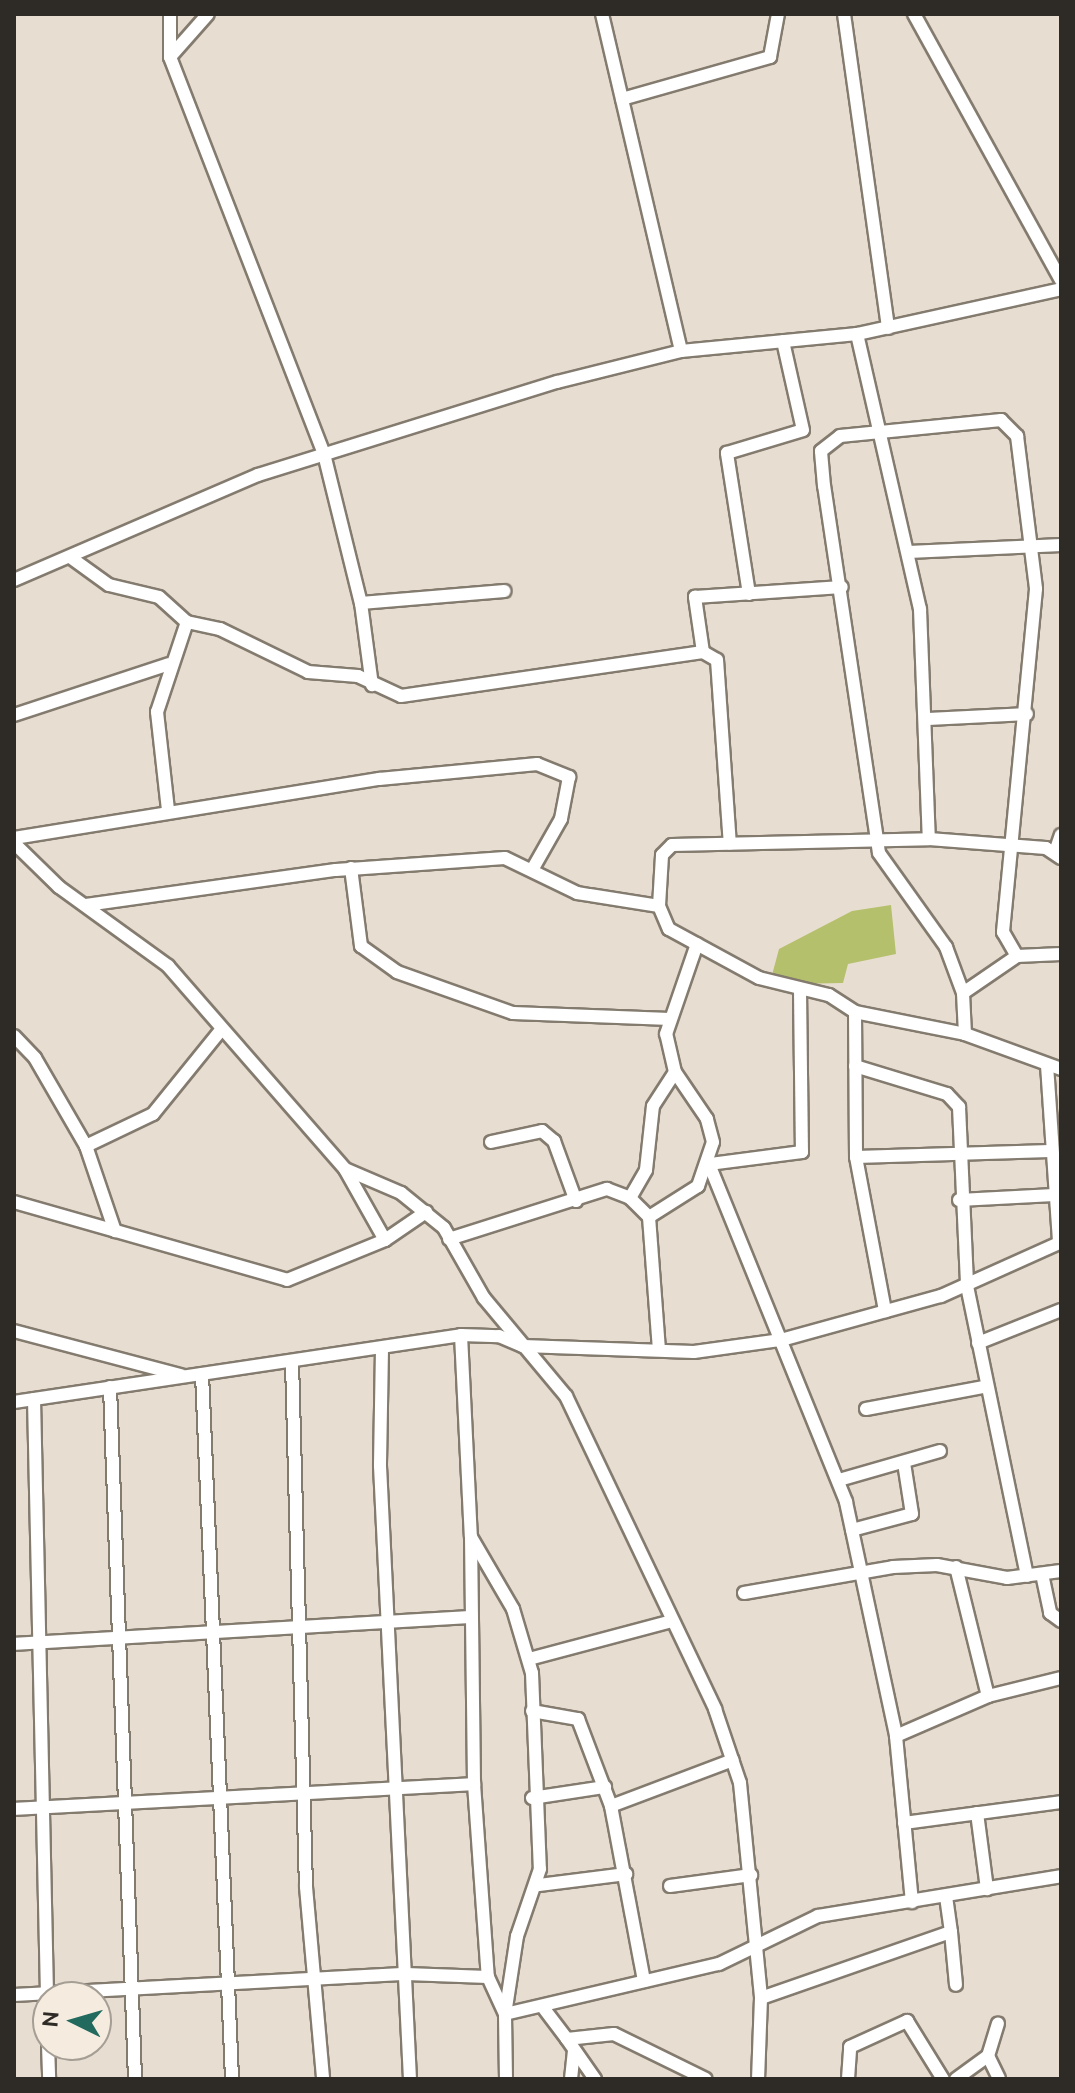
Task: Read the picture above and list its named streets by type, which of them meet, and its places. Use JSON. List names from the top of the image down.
{
  "north": "left"
}
